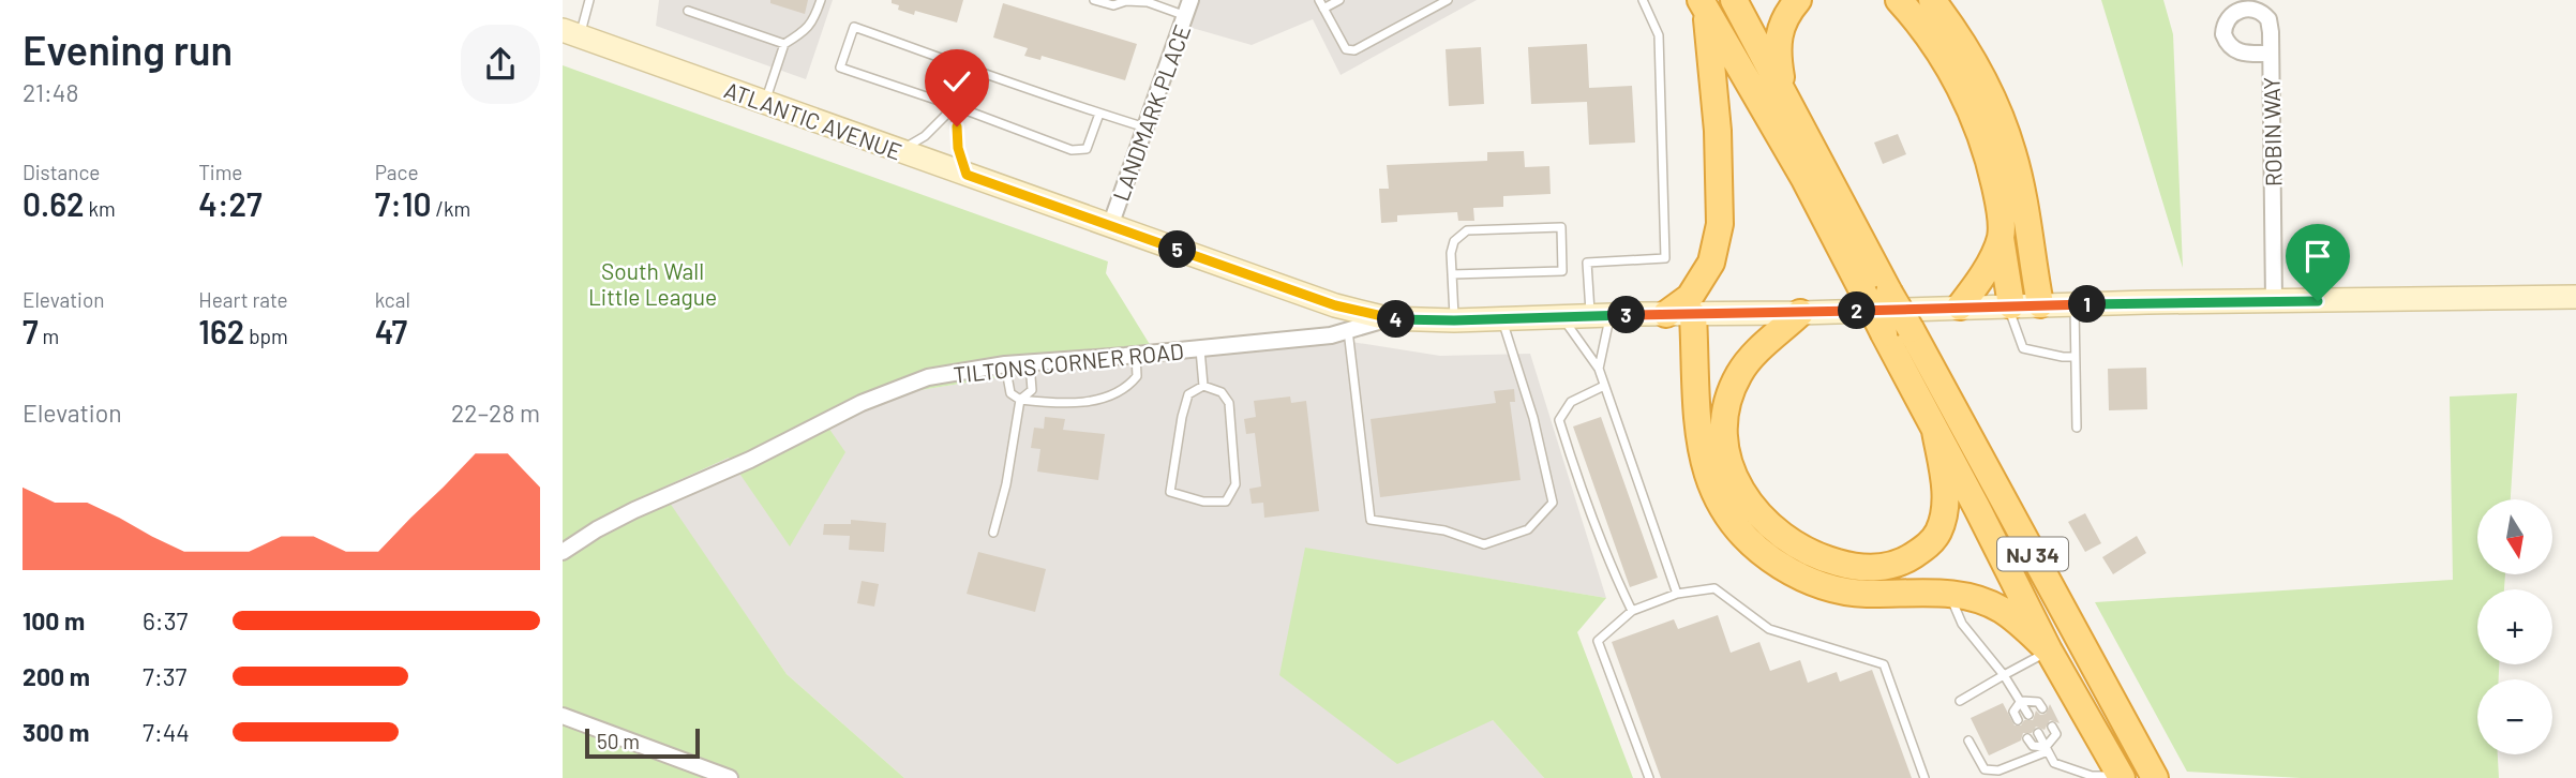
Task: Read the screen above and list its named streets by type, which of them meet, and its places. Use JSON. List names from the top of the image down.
{
  "streets": {
    "highway": ["NJ 34"],
    "main road": ["ATLANTIC AVENUE"],
    "street": ["LANDMARK PLACE", "ROBIN WAY", "TILTONS CORNER ROAD"]
  },
  "crossings": [
    ["LANDMARK PLACE", "ATLANTIC AVENUE"],
    ["ATLANTIC AVENUE", "ROBIN WAY"],
    ["ATLANTIC AVENUE", "TILTONS CORNER ROAD"]
  ],
  "parks": ["South Wall Little League"],
  "scale_bar": "50 m",
  "north": "bottom",
  "page": {
    "heading": ["Evening run", "21:48"],
    "stats": [
      ["Distance", "0.62 km"],
      ["Time", "4:27"],
      ["Pace", "7:10 /km"],
      ["Elevation", "7 m"],
      ["Heart rate", "162 bpm"],
      ["kcal", "47"]
    ],
    "pins": [
      "5",
      "1",
      "2",
      "3",
      "4"
    ],
    "chart": ["Elevation", "22–28 m"],
    "map_buttons": ["+", "−"],
    "list": [
      {
        "name": "100 m",
        "note": "6:37"
      },
      {
        "name": "200 m",
        "note": "7:37"
      },
      {
        "name": "300 m",
        "note": "7:44"
      }
    ],
    "scale": "50 m"
  }
}
